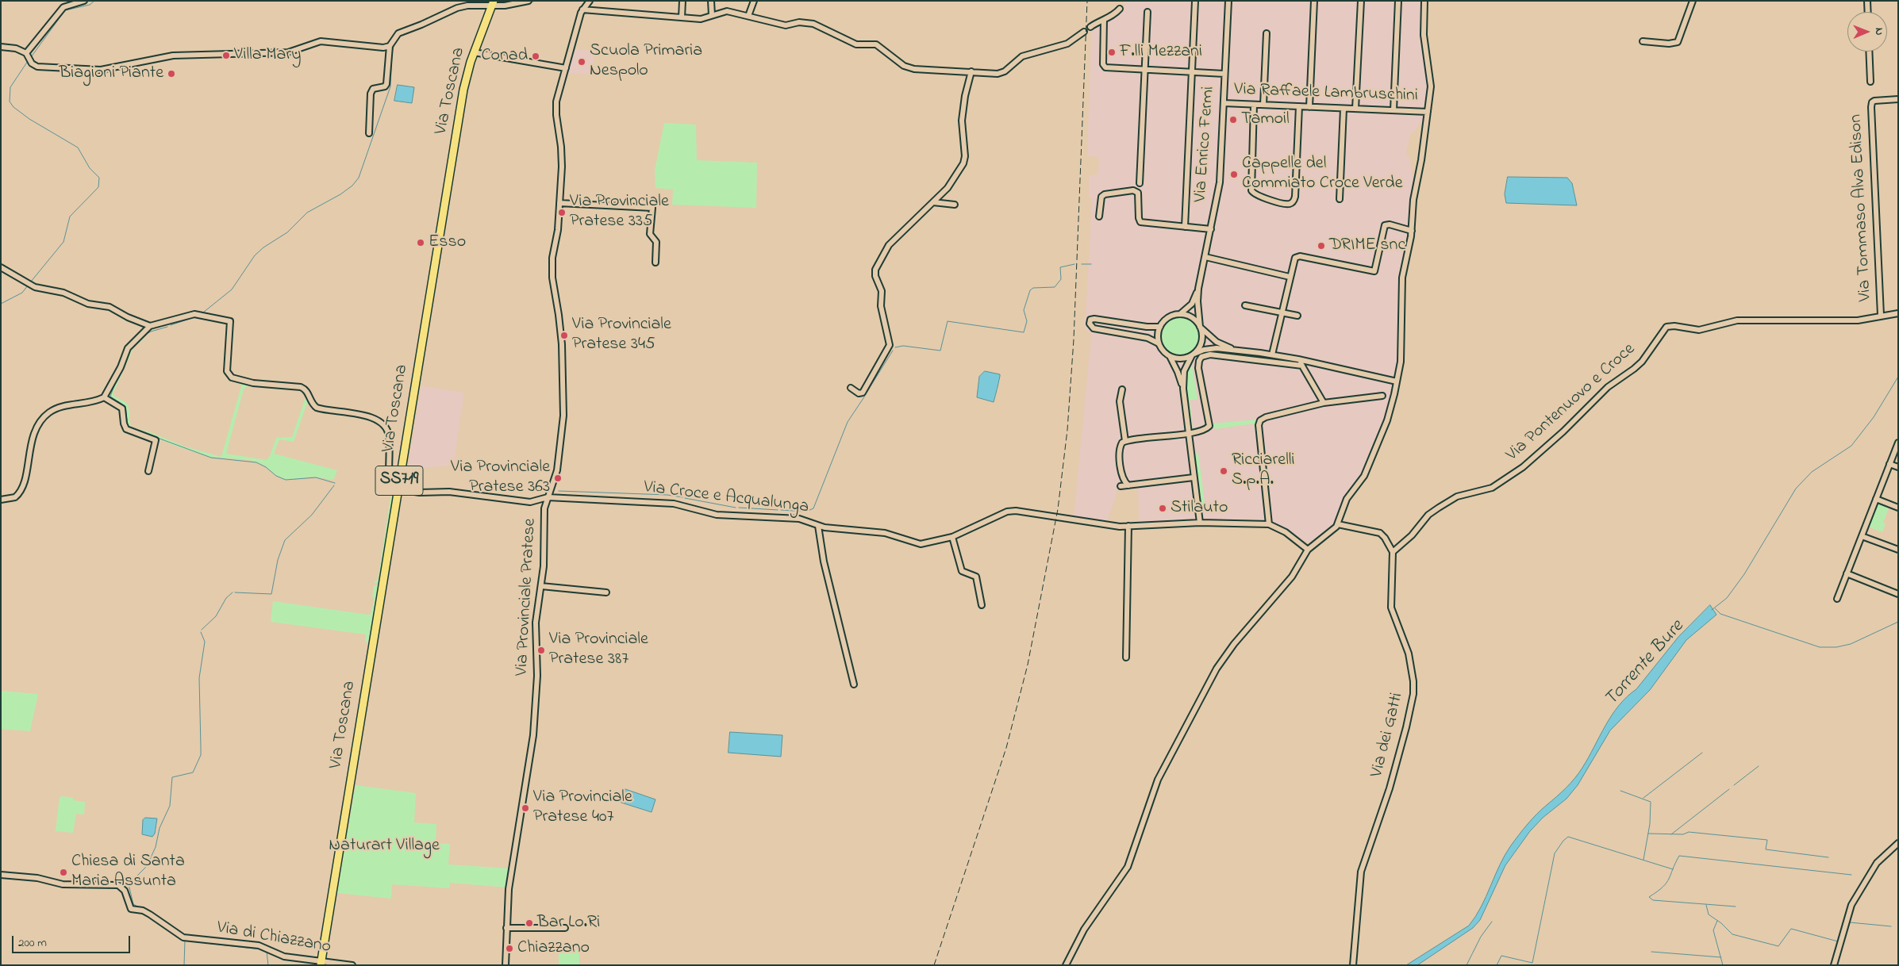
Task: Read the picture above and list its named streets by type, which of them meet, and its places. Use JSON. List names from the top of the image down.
{
  "streets": {
    "main road": ["Via Toscana", "SS719"],
    "street": [
      "Via Raffaele Lambruschini",
      "Via Enrico Fermi",
      "Via Tommaso Alva Edison",
      "Via Pontenuovo e Croce",
      "Via Croce e Acqualunga",
      "Via Provinciale Pratese",
      "Via dei Gatti",
      "Via di Chiazzano"
    ]
  },
  "crossings": [
    ["Via Toscana", "Via Croce e Acqualunga"],
    ["Via Toscana", "Via di Chiazzano"],
    ["Via Raffaele Lambruschini", "Via Enrico Fermi"],
    ["Via Tommaso Alva Edison", "Via Pontenuovo e Croce"],
    ["Via Pontenuovo e Croce", "Via dei Gatti"],
    ["Via Croce e Acqualunga", "Via Provinciale Pratese"]
  ],
  "water": ["Torrente Bure"],
  "parks": ["Naturart Village"],
  "places": [
    "F.lli Mezzani",
    "Villa Mary",
    "Conad",
    "Scuola Primaria Nespolo",
    "Biagioni Piante",
    "Tamoil",
    "Cappelle del Commiato Croce Verde",
    "Via Provinciale Pratese 335",
    "Esso",
    "DRIME snc",
    "Via Provinciale Pratese 345",
    "Ricciarelli S.p.A.",
    "Via Provinciale Pratese 363",
    "Stilauto",
    "Via Provinciale Pratese 387",
    "Via Provinciale Pratese 407",
    "Chiesa di Santa Maria Assunta",
    "Bar Lo.Ri",
    "Chiazzano"
  ],
  "scale_bar": "200 m",
  "north": "right"
}
